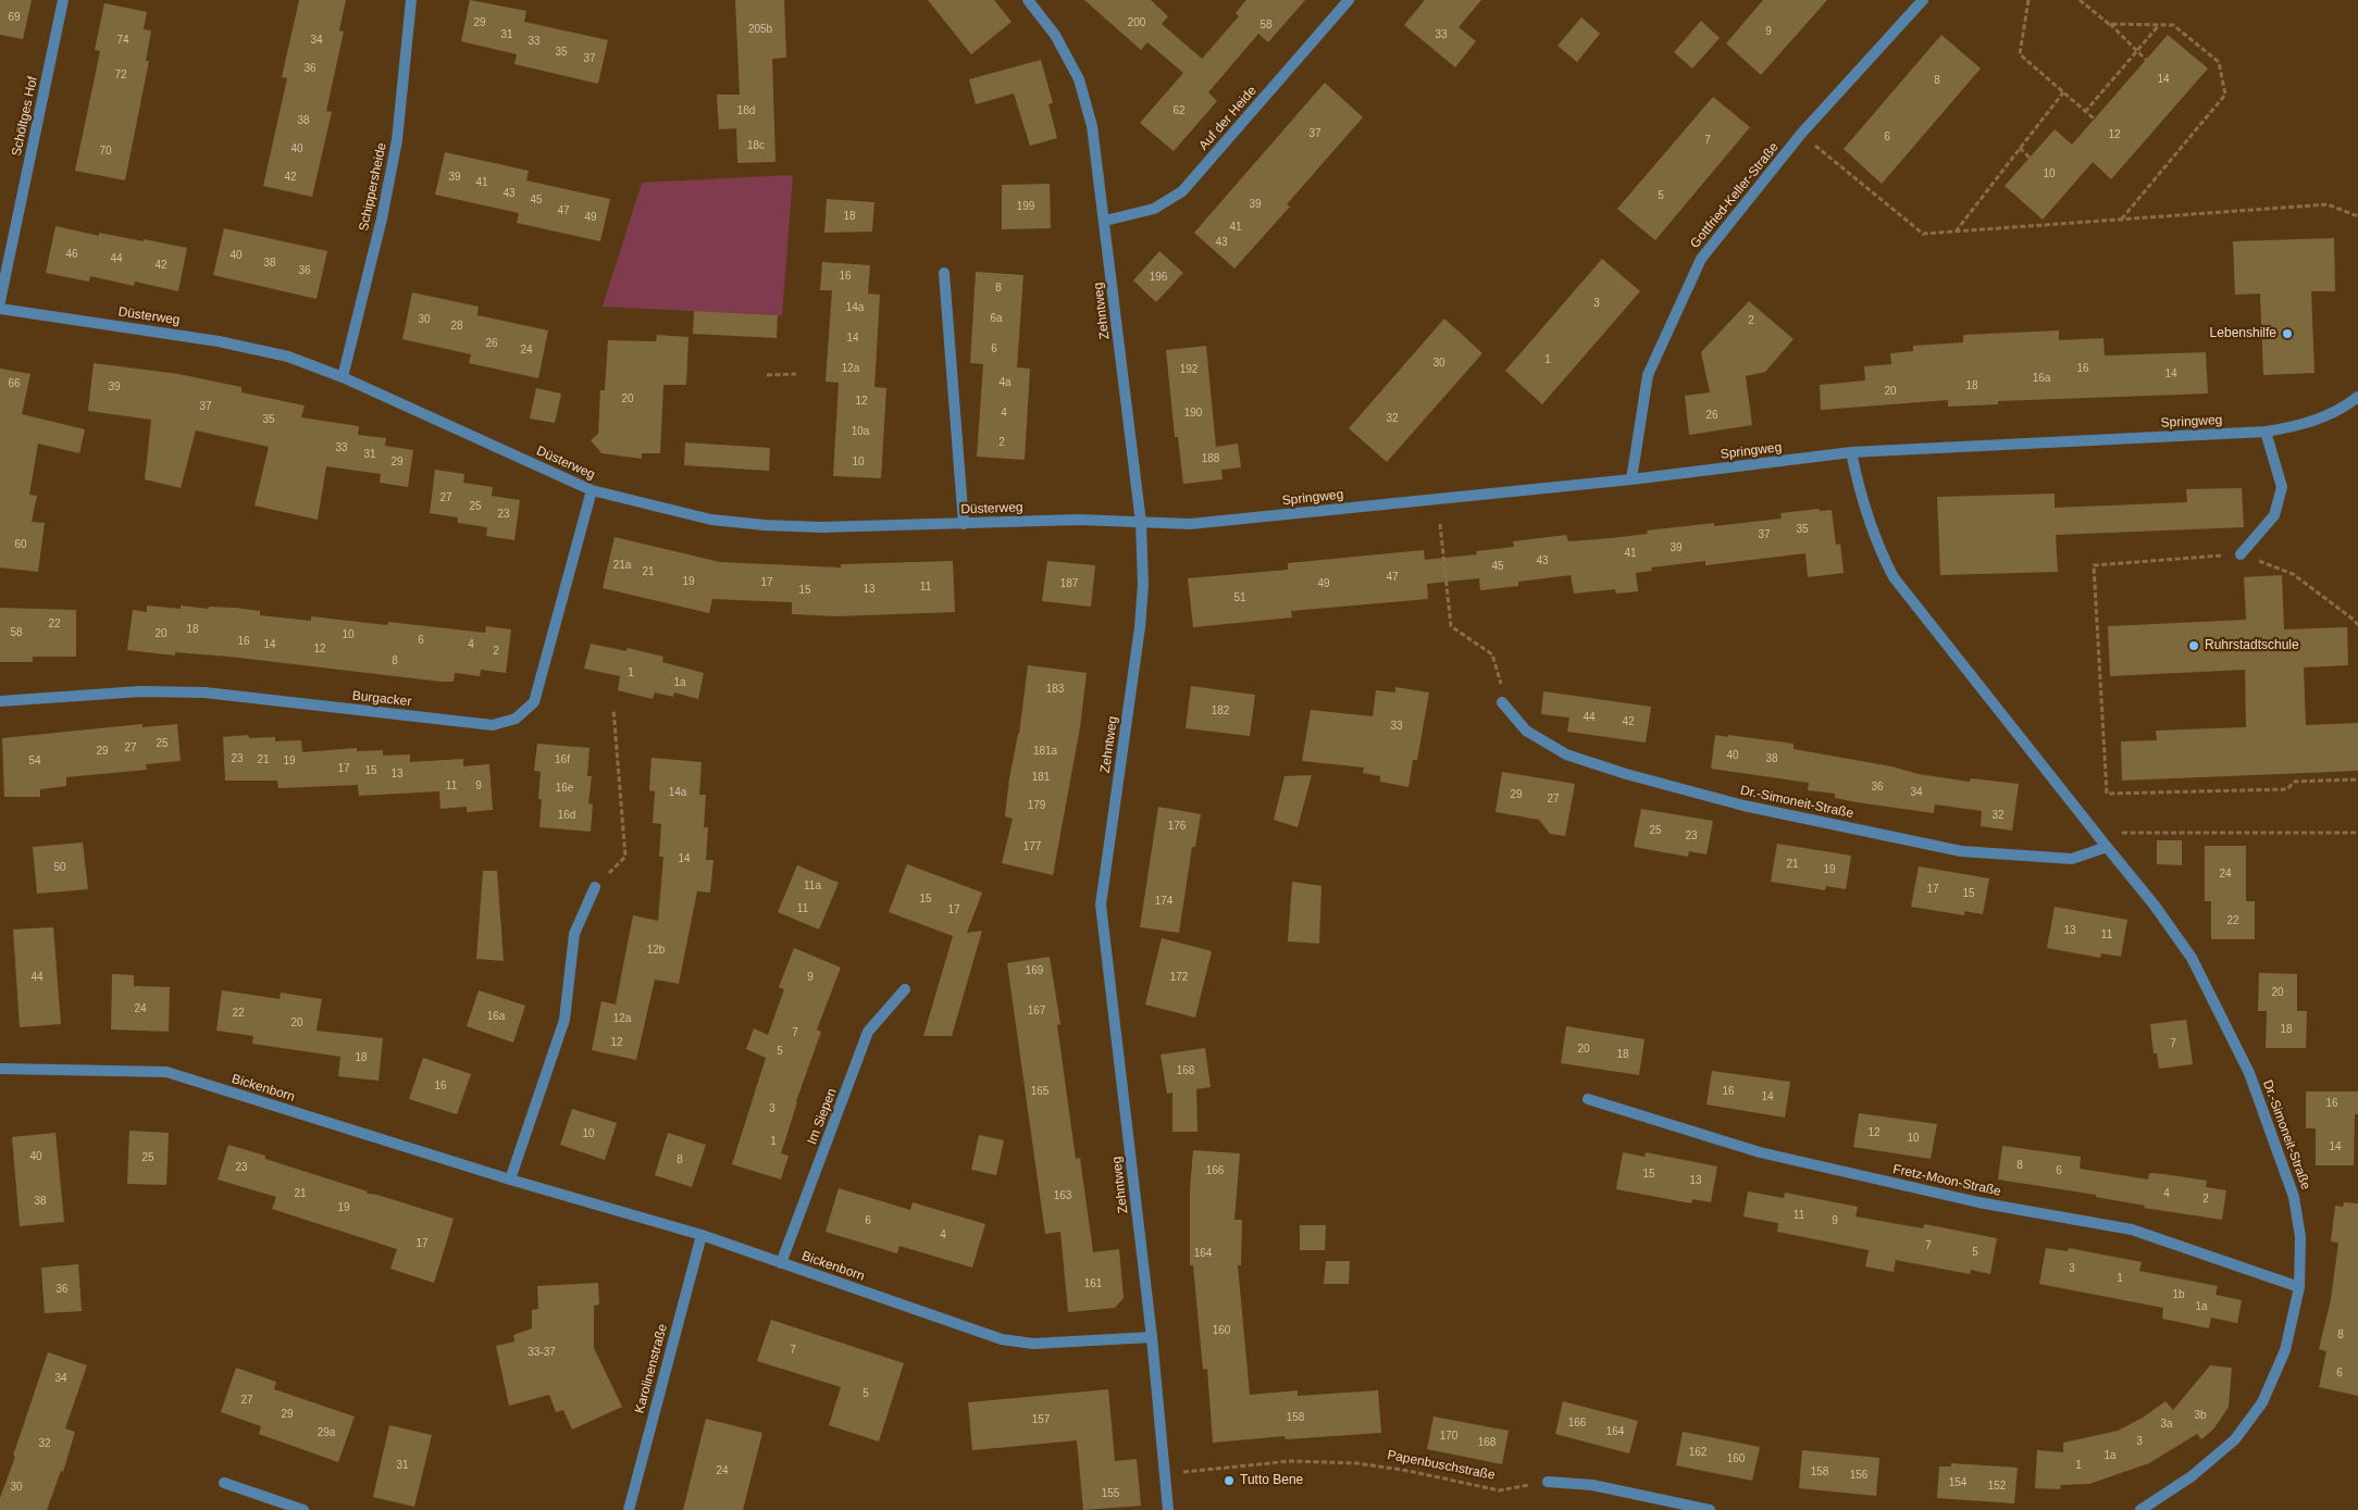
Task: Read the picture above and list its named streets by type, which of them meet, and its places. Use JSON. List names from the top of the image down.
{
  "streets": {
    "street": [
      "Schöltges Hof",
      "Auf der Heide",
      "Schippersheide",
      "Gottfried-Keller-Straße",
      "Zehntweg",
      "Düsterweg",
      "Springweg",
      "Burgacker",
      "Dr.-Simoneit-Straße",
      "Bickenborn",
      "Im Siepen",
      "Fretz-Moon-Straße",
      "Karolinenstraße"
    ],
    "path": ["Papenbuschstraße"]
  },
  "crossings": [
    ["Auf der Heide", "Zehntweg"],
    ["Schippersheide", "Düsterweg"],
    ["Gottfried-Keller-Straße", "Springweg"],
    ["Zehntweg", "Düsterweg"],
    ["Zehntweg", "Springweg"],
    ["Zehntweg", "Bickenborn"],
    ["Zehntweg", "Papenbuschstraße"],
    ["Düsterweg", "Springweg"],
    ["Düsterweg", "Burgacker"],
    ["Springweg", "Dr.-Simoneit-Straße"],
    ["Dr.-Simoneit-Straße", "Fretz-Moon-Straße"],
    ["Bickenborn", "Im Siepen"],
    ["Bickenborn", "Karolinenstraße"]
  ],
  "places": ["Lebenshilfe", "Ruhrstadtschule", "Tutto Bene"],
  "house_numbers": [
    "69",
    "29",
    "200",
    "58",
    "205b",
    "9",
    "31",
    "33",
    "74",
    "34",
    "33",
    "35",
    "37",
    "36",
    "72",
    "14",
    "8",
    "18d",
    "62",
    "38",
    "37",
    "12",
    "6",
    "7",
    "18c",
    "40",
    "70",
    "10",
    "42",
    "39",
    "41",
    "43",
    "5",
    "45",
    "39",
    "199",
    "47",
    "18",
    "49",
    "41",
    "43",
    "46",
    "40",
    "44",
    "38",
    "42",
    "36",
    "16",
    "196",
    "8",
    "3",
    "14a",
    "6a",
    "30",
    "2",
    "28",
    "14",
    "26",
    "6",
    "24",
    "1",
    "30",
    "12a",
    "16",
    "192",
    "14",
    "16a",
    "4a",
    "66",
    "18",
    "39",
    "20",
    "20",
    "12",
    "37",
    "4",
    "190",
    "26",
    "32",
    "35",
    "10a",
    "2",
    "33",
    "31",
    "188",
    "29",
    "10",
    "27",
    "25",
    "23",
    "35",
    "37",
    "60",
    "39",
    "41",
    "43",
    "21a",
    "45",
    "21",
    "47",
    "19",
    "17",
    "187",
    "49",
    "11",
    "13",
    "15",
    "51",
    "22",
    "18",
    "58",
    "20",
    "10",
    "6",
    "16",
    "14",
    "4",
    "12",
    "2",
    "8",
    "1",
    "1a",
    "183",
    "182",
    "44",
    "42",
    "33",
    "25",
    "27",
    "29",
    "181a",
    "40",
    "23",
    "38",
    "21",
    "16f",
    "54",
    "19",
    "17",
    "15",
    "13",
    "181",
    "11",
    "9",
    "36",
    "16e",
    "14a",
    "34",
    "29",
    "27",
    "179",
    "16d",
    "32",
    "176",
    "25",
    "23",
    "177",
    "14",
    "21",
    "50",
    "19",
    "24",
    "11a",
    "17",
    "15",
    "15",
    "174",
    "11",
    "17",
    "22",
    "13",
    "11",
    "12b",
    "169",
    "44",
    "9",
    "172",
    "20",
    "24",
    "167",
    "22",
    "16a",
    "12a",
    "20",
    "18",
    "7",
    "12",
    "7",
    "20",
    "5",
    "18",
    "18",
    "168",
    "16",
    "165",
    "16",
    "14",
    "16",
    "3",
    "12",
    "10",
    "10",
    "1",
    "14",
    "40",
    "25",
    "8",
    "8",
    "23",
    "166",
    "6",
    "15",
    "13",
    "21",
    "4",
    "163",
    "2",
    "38",
    "19",
    "11",
    "6",
    "9",
    "4",
    "17",
    "7",
    "5",
    "164",
    "3",
    "1",
    "161",
    "36",
    "1b",
    "1a",
    "160",
    "8",
    "7",
    "33-37",
    "6",
    "34",
    "5",
    "27",
    "29",
    "3b",
    "158",
    "157",
    "166",
    "3a",
    "164",
    "29a",
    "170",
    "3",
    "168",
    "32",
    "162",
    "1a",
    "160",
    "31",
    "1",
    "24",
    "158",
    "156",
    "154",
    "152",
    "30",
    "155"
  ]
}
